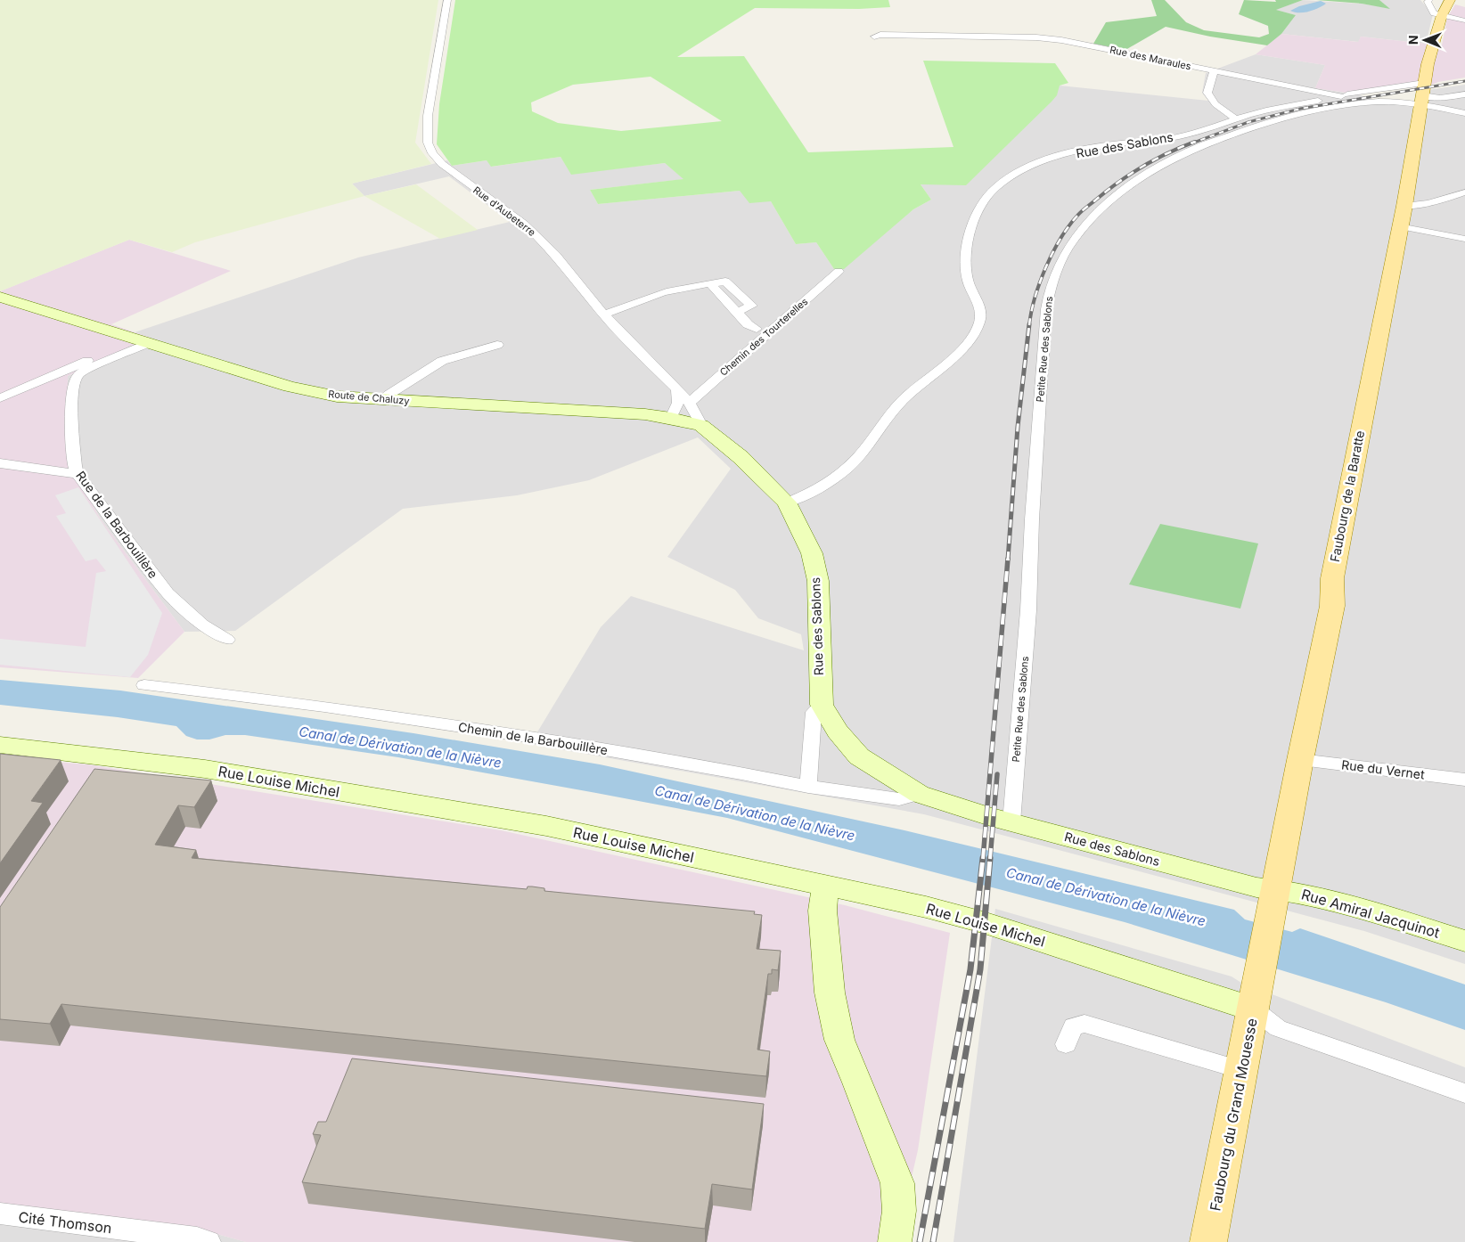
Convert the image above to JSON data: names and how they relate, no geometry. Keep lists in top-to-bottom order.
{
  "streets": {
    "main road": ["Faubourg de la Baratte", "Faubourg du Grand Mouesse"],
    "street": [
      "Rue des Maraules",
      "Rue des Sablons",
      "Rue d'Aubeterre",
      "Chemin des Tourterelles",
      "Petite Rue des Sablons",
      "Route de Chaluzy",
      "Rue de la Barbouillère",
      "Chemin de la Barbouillère",
      "Rue du Vernet",
      "Rue Louise Michel",
      "Rue Amiral Jacquinot",
      "Cité Thomson"
    ]
  },
  "crossings": [
    ["Rue des Maraules", "Rue des Sablons"],
    ["Rue des Maraules", "Petite Rue des Sablons"],
    ["Rue des Maraules", "Faubourg de la Baratte"],
    ["Rue des Sablons", "Petite Rue des Sablons"],
    ["Rue des Sablons", "Faubourg de la Baratte"],
    ["Rue des Sablons", "Chemin de la Barbouillère"],
    ["Rue des Sablons", "Rue Amiral Jacquinot"],
    ["Rue des Sablons", "Faubourg du Grand Mouesse"],
    ["Rue d'Aubeterre", "Chemin des Tourterelles"],
    ["Rue d'Aubeterre", "Route de Chaluzy"],
    ["Petite Rue des Sablons", "Faubourg de la Baratte"],
    ["Route de Chaluzy", "Rue de la Barbouillère"],
    ["Faubourg de la Baratte", "Rue du Vernet"],
    ["Faubourg de la Baratte", "Rue Amiral Jacquinot"],
    ["Faubourg de la Baratte", "Faubourg du Grand Mouesse"],
    ["Rue Louise Michel", "Faubourg du Grand Mouesse"],
    ["Rue Amiral Jacquinot", "Faubourg du Grand Mouesse"]
  ],
  "water": ["Canal de Dérivation de la Nièvre"],
  "north": "left"
}
